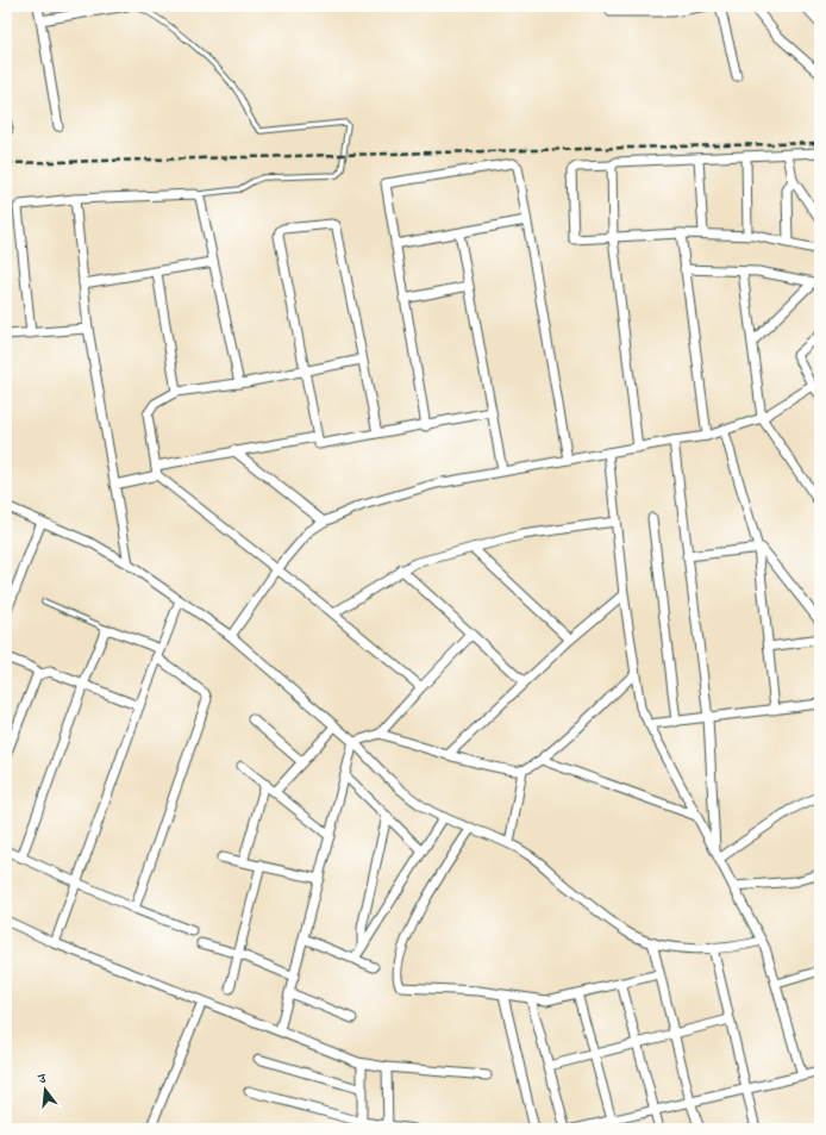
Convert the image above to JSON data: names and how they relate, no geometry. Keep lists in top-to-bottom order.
{
  "north": "top"
}
